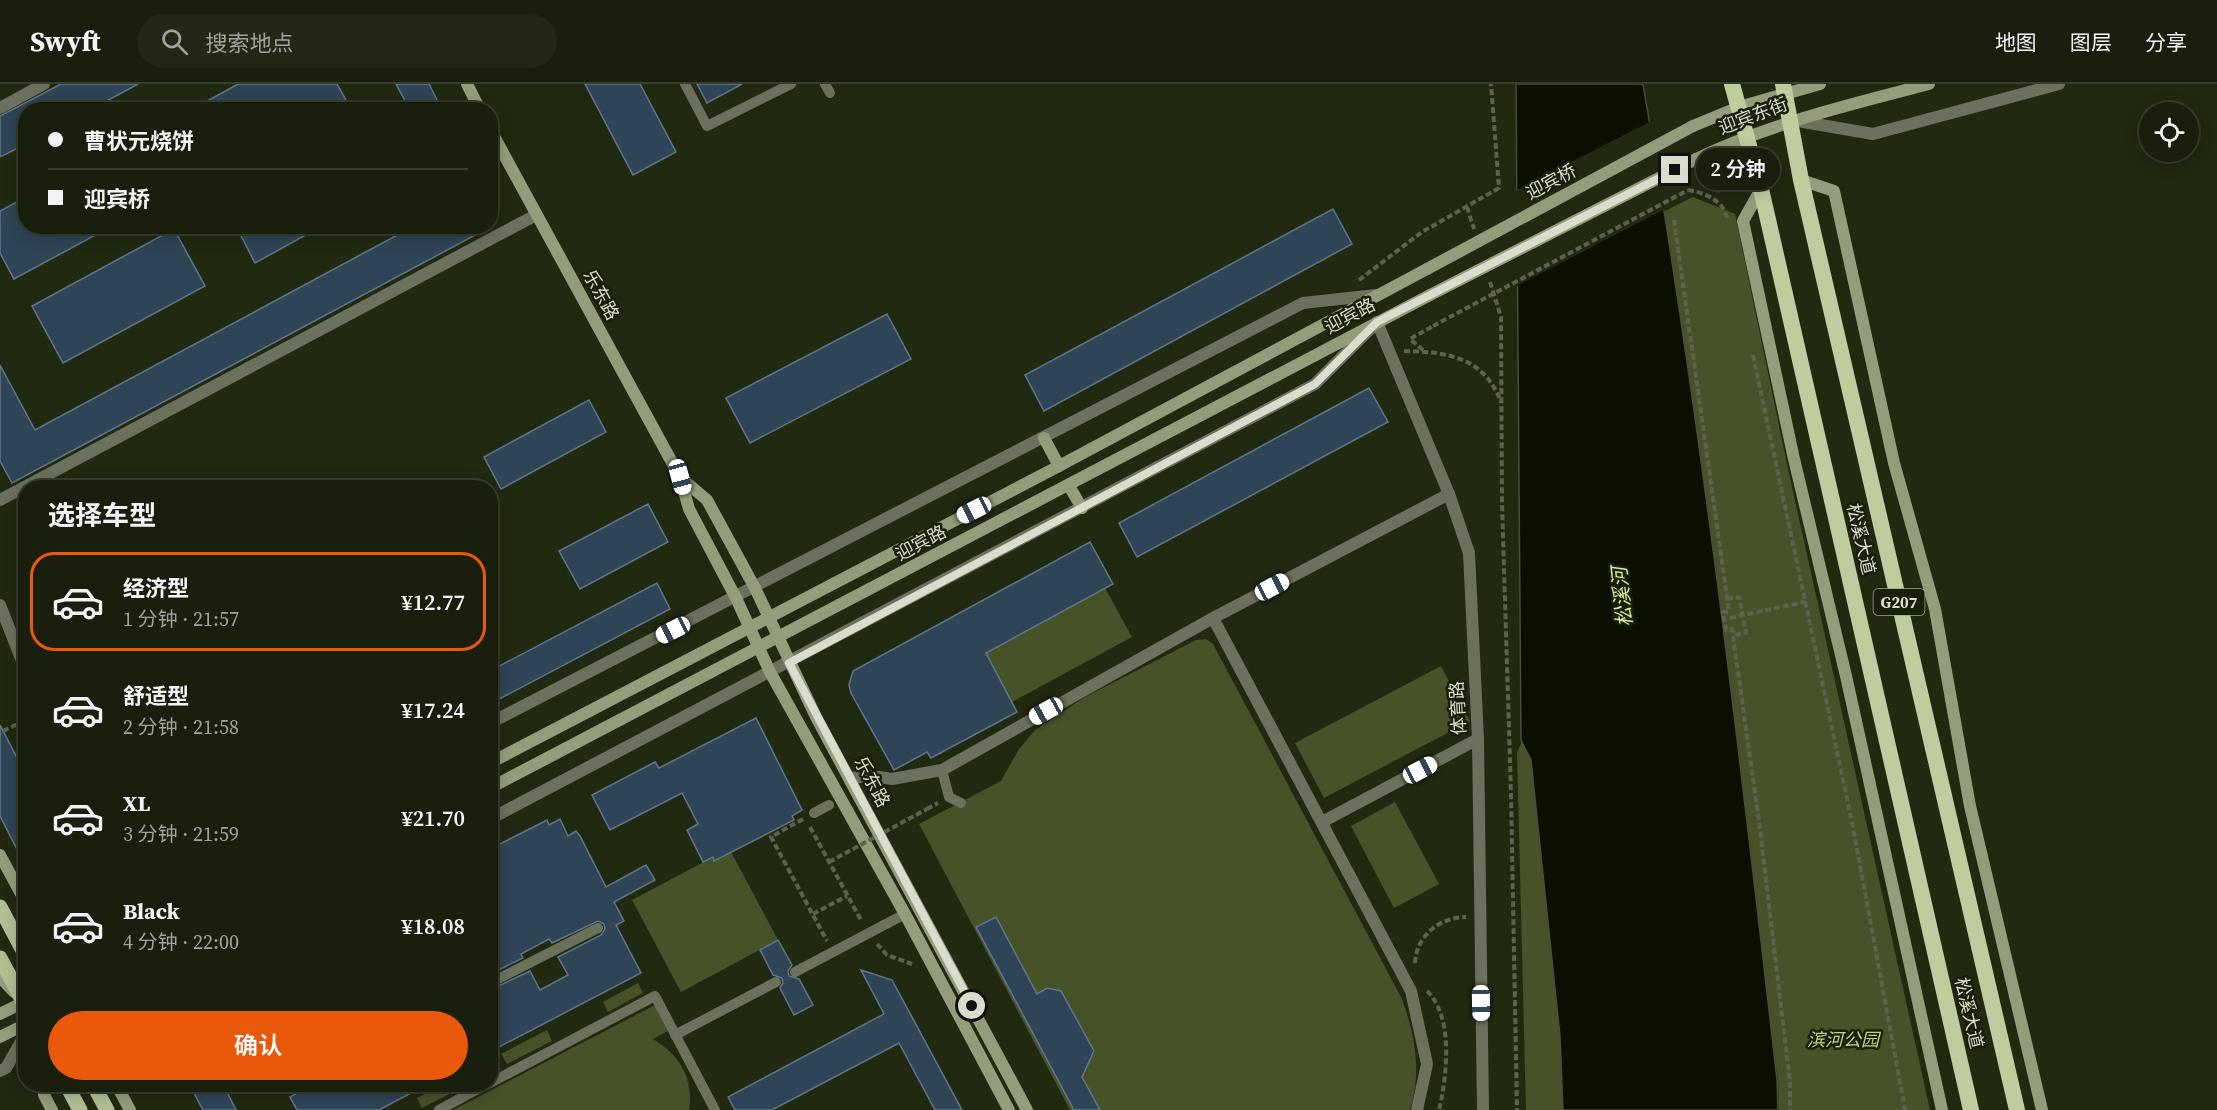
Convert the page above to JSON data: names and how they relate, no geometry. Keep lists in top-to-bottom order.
{
  "streets": {
    "highway": ["松溪大道", "G207"],
    "main road": [
      "迎宾东街",
      "迎宾桥",
      "乐东路",
      "迎宾路"
    ],
    "street": ["体育路"]
  },
  "crossings": [
    ["迎宾东街", "迎宾桥"],
    ["迎宾东街", "迎宾路"],
    ["迎宾东街", "松溪大道"],
    ["迎宾桥", "迎宾路"],
    ["乐东路", "迎宾路"],
    ["迎宾路", "体育路"]
  ],
  "water": ["松溪河"],
  "parks": ["滨河公园"],
  "page": {
    "header": "Swyft",
    "search": "搜索地点",
    "nav": ["地图", "图层", "分享"],
    "banner": ["曹状元烧饼", "迎宾桥"],
    "bubble": "2 分钟",
    "heading": "选择车型",
    "list": [
      {
        "name": "经济型",
        "note": "1 分钟 · 21:57",
        "value": "¥12.77"
      },
      {
        "name": "舒适型",
        "note": "2 分钟 · 21:58",
        "value": "¥17.24"
      },
      {
        "name": "XL",
        "note": "3 分钟 · 21:59",
        "value": "¥21.70"
      },
      {
        "name": "Black",
        "note": "4 分钟 · 22:00",
        "value": "¥18.08"
      }
    ],
    "buttons": "确认"
  }
}
